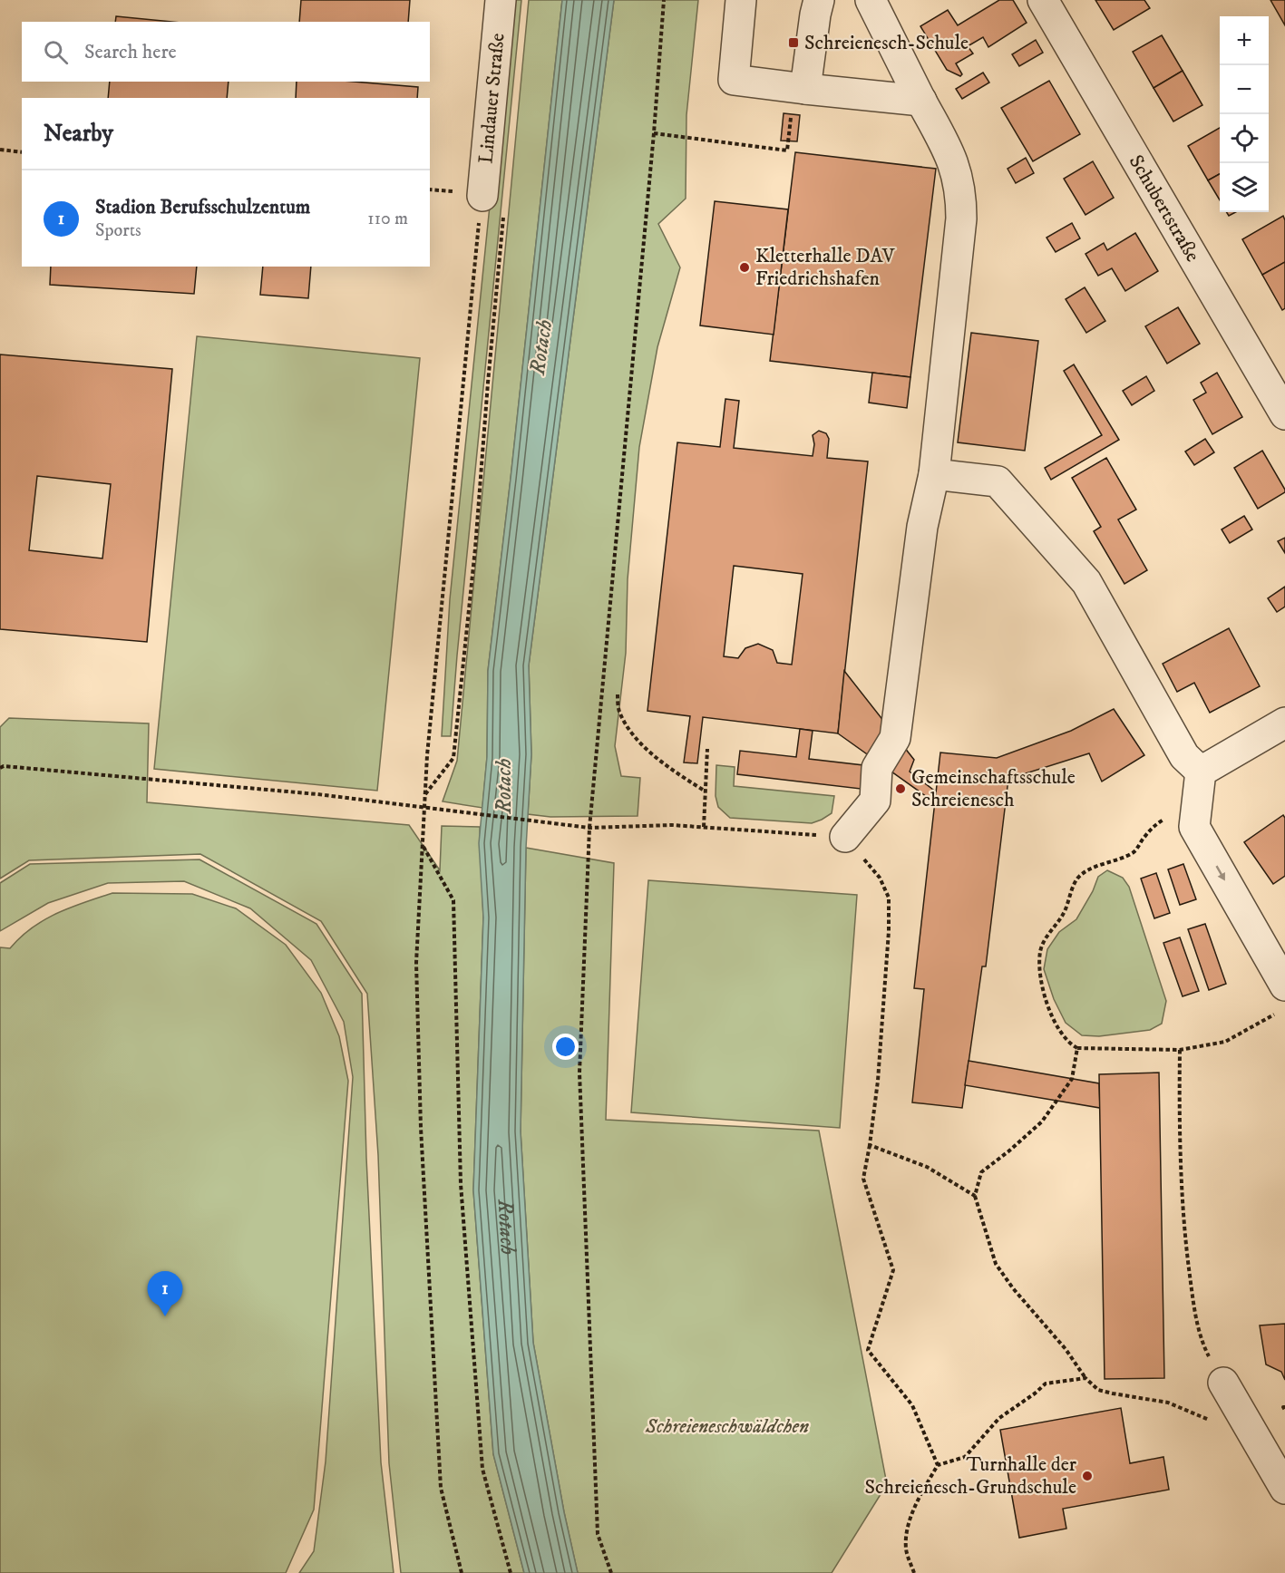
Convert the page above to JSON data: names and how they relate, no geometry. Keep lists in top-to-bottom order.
{
  "streets": {
    "street": ["Lindauer Straße", "Schubertstraße"]
  },
  "water": ["Rotach"],
  "parks": ["Schreieneschwäldchen"],
  "places": {
    "transit": ["Schreienesch-Schule"],
    "other": ["Kletterhalle DAV Friedrichshafen", "Gemeinschaftsschule Schreienesch", "Turnhalle der Schreienesch-Grundschule"]
  },
  "page": {
    "map_buttons": ["+", "−"],
    "search": "Search here",
    "heading": "Nearby",
    "list": [
      {
        "mark": "1",
        "name": "Stadion Berufsschulzentum",
        "note": "Sports",
        "value": "110 m"
      }
    ],
    "pins": "1"
  }
}
